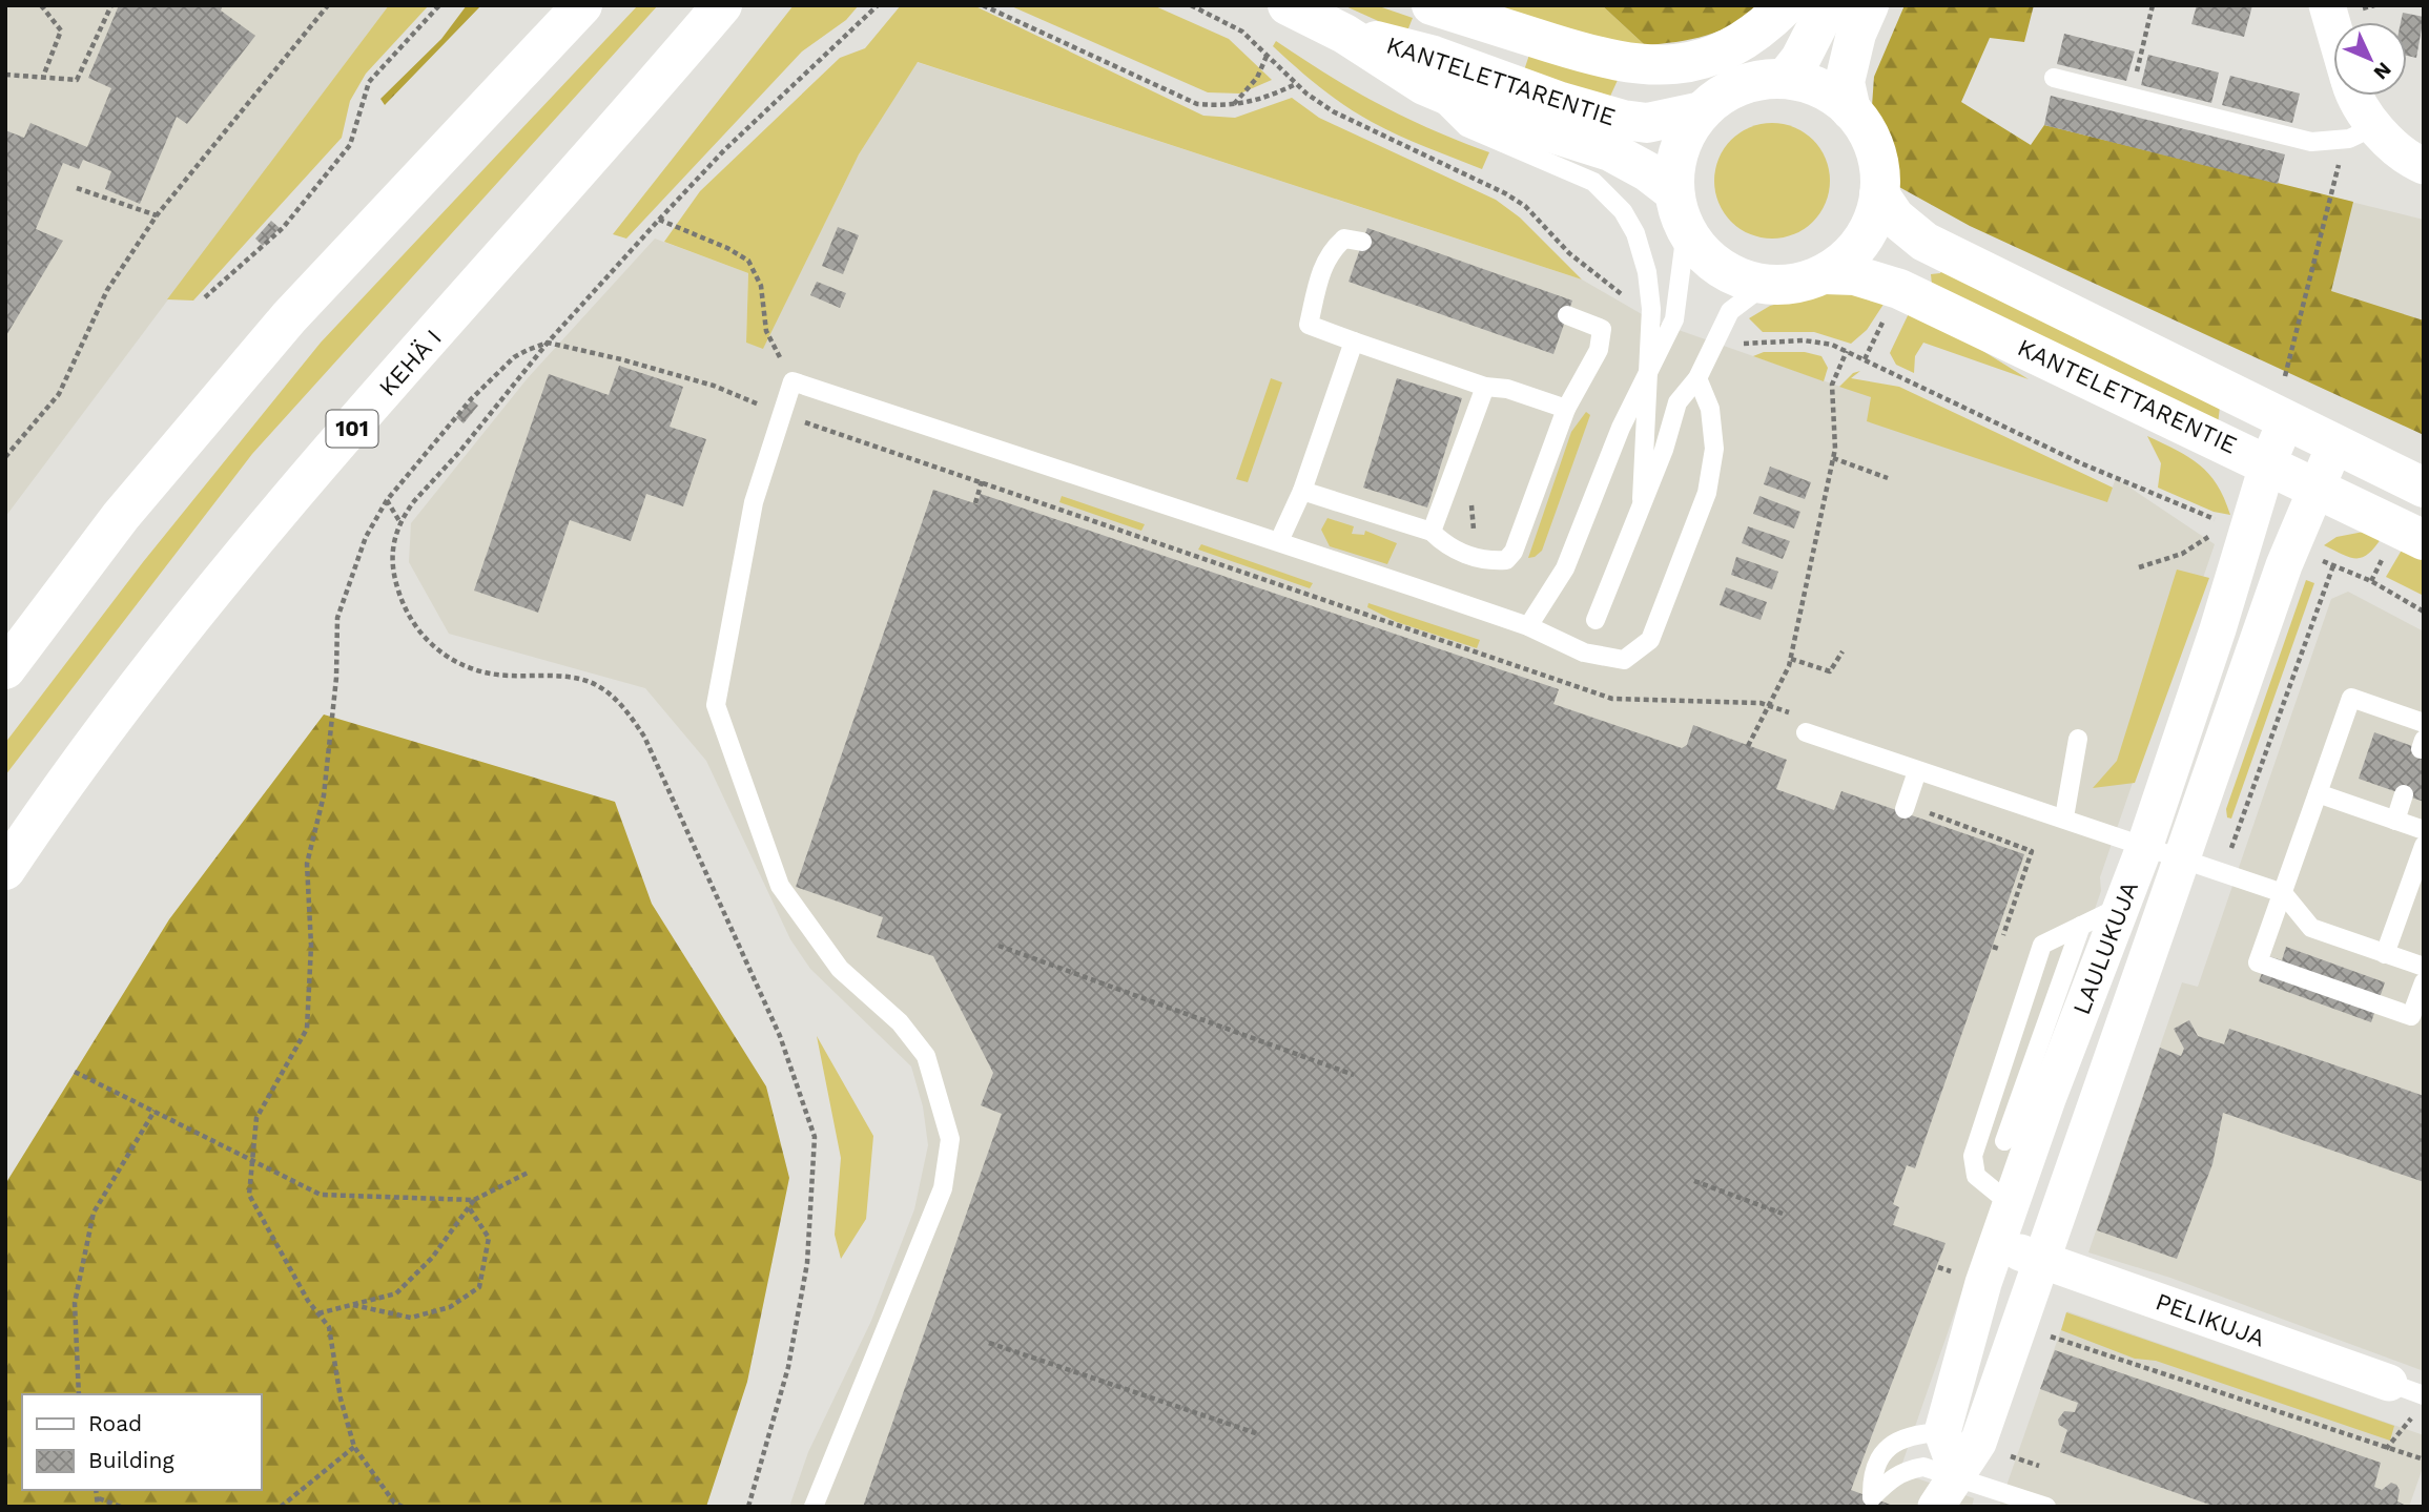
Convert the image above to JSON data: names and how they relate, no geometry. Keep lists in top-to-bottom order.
{
  "streets": {
    "main road": ["KANTELETTARENTIE", "KEHÄ I", "101"],
    "street": ["LAULUKUJA", "PELIKUJA"]
  },
  "crossings": [
    ["KANTELETTARENTIE", "LAULUKUJA"],
    ["LAULUKUJA", "PELIKUJA"]
  ],
  "legend": ["Road", "Building"],
  "north": "bottom right"
}
